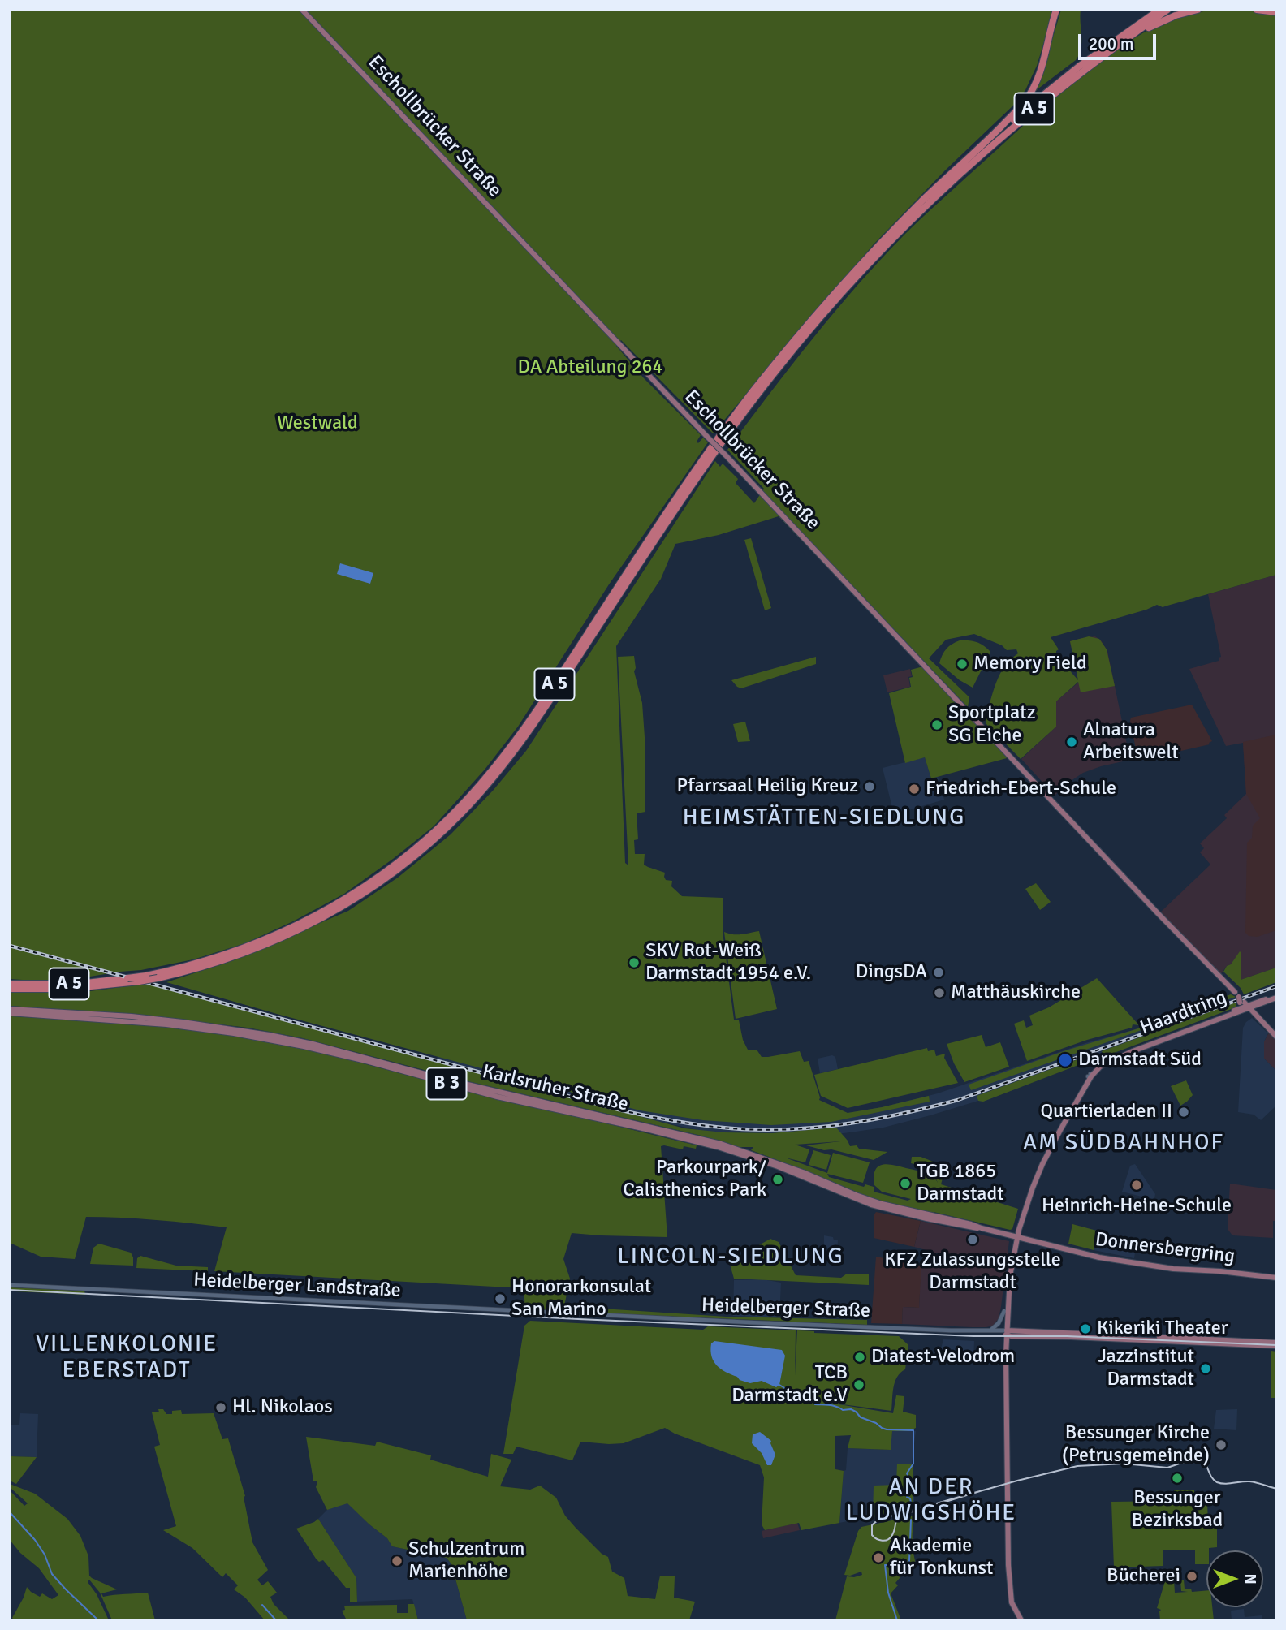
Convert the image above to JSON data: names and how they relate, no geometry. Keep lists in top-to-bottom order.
{
  "streets": {
    "highway": ["A 5"],
    "main road": [
      "Eschollbrücker Straße",
      "Haardtring",
      "B 3",
      "Karlsruher Straße",
      "Donnersbergring",
      "Heidelberger Straße"
    ],
    "street": ["Heidelberger Landstraße"]
  },
  "crossings": [
    ["Eschollbrücker Straße", "Haardtring"],
    ["Karlsruher Straße", "Donnersbergring"],
    ["Heidelberger Landstraße", "Heidelberger Straße"]
  ],
  "districts": [
    "HEIMSTÄTTEN-SIEDLUNG",
    "AM SÜDBAHNHOF",
    "LINCOLN-SIEDLUNG",
    "VILLENKOLONIE EBERSTADT",
    "AN DER LUDWIGSHÖHE"
  ],
  "parks": ["DA Abteilung 264", "Westwald"],
  "places": [
    "Memory Field",
    "Sportplatz SG Eiche",
    "Alnatura Arbeitswelt",
    "Pfarrsaal Heilig Kreuz",
    "Friedrich-Ebert-Schule",
    "SKV Rot-Weiß Darmstadt 1954 e.V.",
    "DingsDA",
    "Matthäuskirche",
    "Darmstadt Süd",
    "Quartierladen II",
    "Parkourpark/ Calisthenics Park",
    "TGB 1865 Darmstadt",
    "Heinrich-Heine-Schule",
    "KFZ Zulassungsstelle Darmstadt",
    "Honorarkonsulat San Marino",
    "Kikeriki Theater",
    "Diatest-Velodrom",
    "Jazzinstitut Darmstadt",
    "TCB Darmstadt e.V",
    "Hl. Nikolaos",
    "Bessunger Kirche (Petrusgemeinde)",
    "Bessunger Bezirksbad",
    "Akademie für Tonkunst",
    "Schulzentrum Marienhöhe",
    "Bücherei"
  ],
  "scale_bar": "200 m",
  "north": "right"
}
